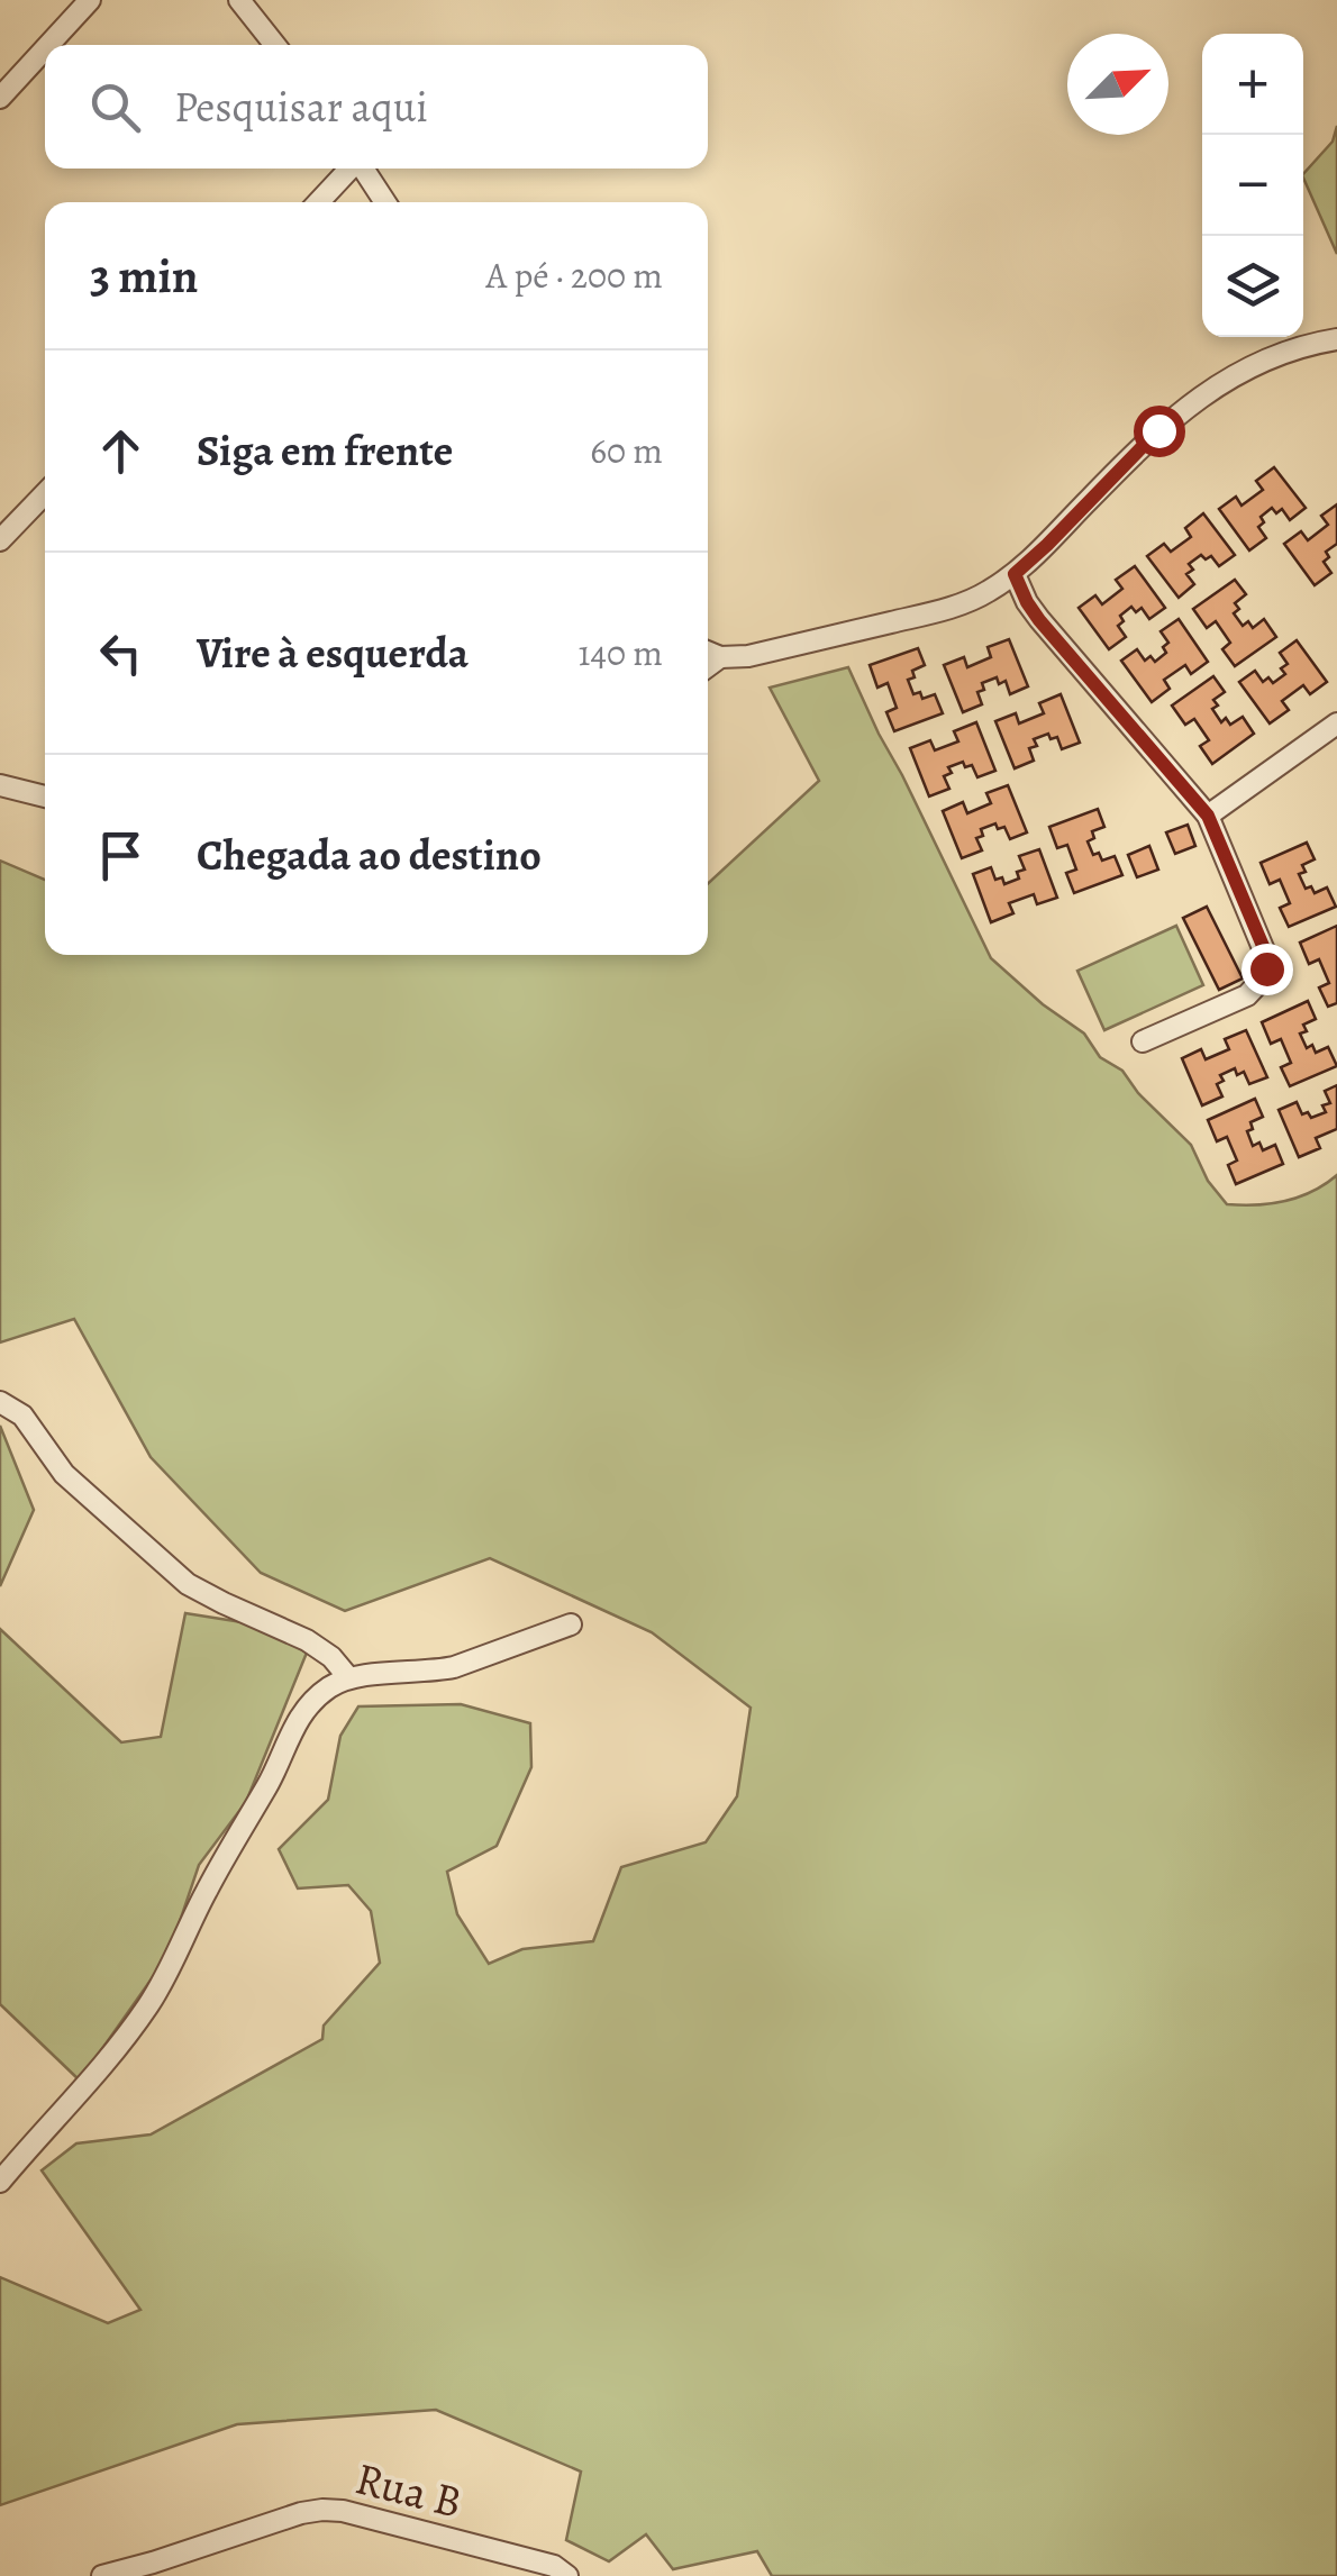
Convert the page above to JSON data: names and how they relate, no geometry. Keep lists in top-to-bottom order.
{
  "streets": {
    "street": ["Rua B"]
  },
  "north": "top right",
  "page": {
    "map_buttons": ["+", "−"],
    "search": "Pesquisar aqui",
    "heading": ["3 min", "A pé · 200 m"],
    "list": [
      ["Siga em frente", "60 m"],
      ["Vire à esquerda", "140 m"],
      "Chegada ao destino"
    ]
  }
}
